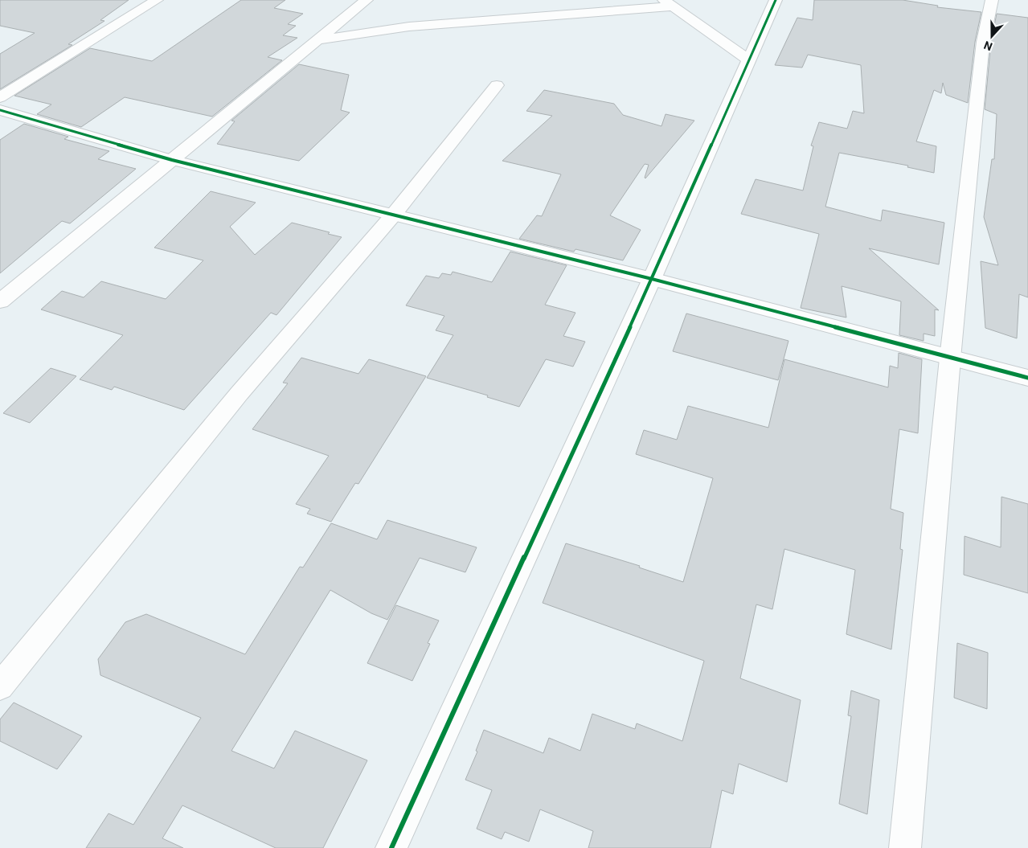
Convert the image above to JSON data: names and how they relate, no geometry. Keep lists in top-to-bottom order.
{
  "north": "bottom"
}
